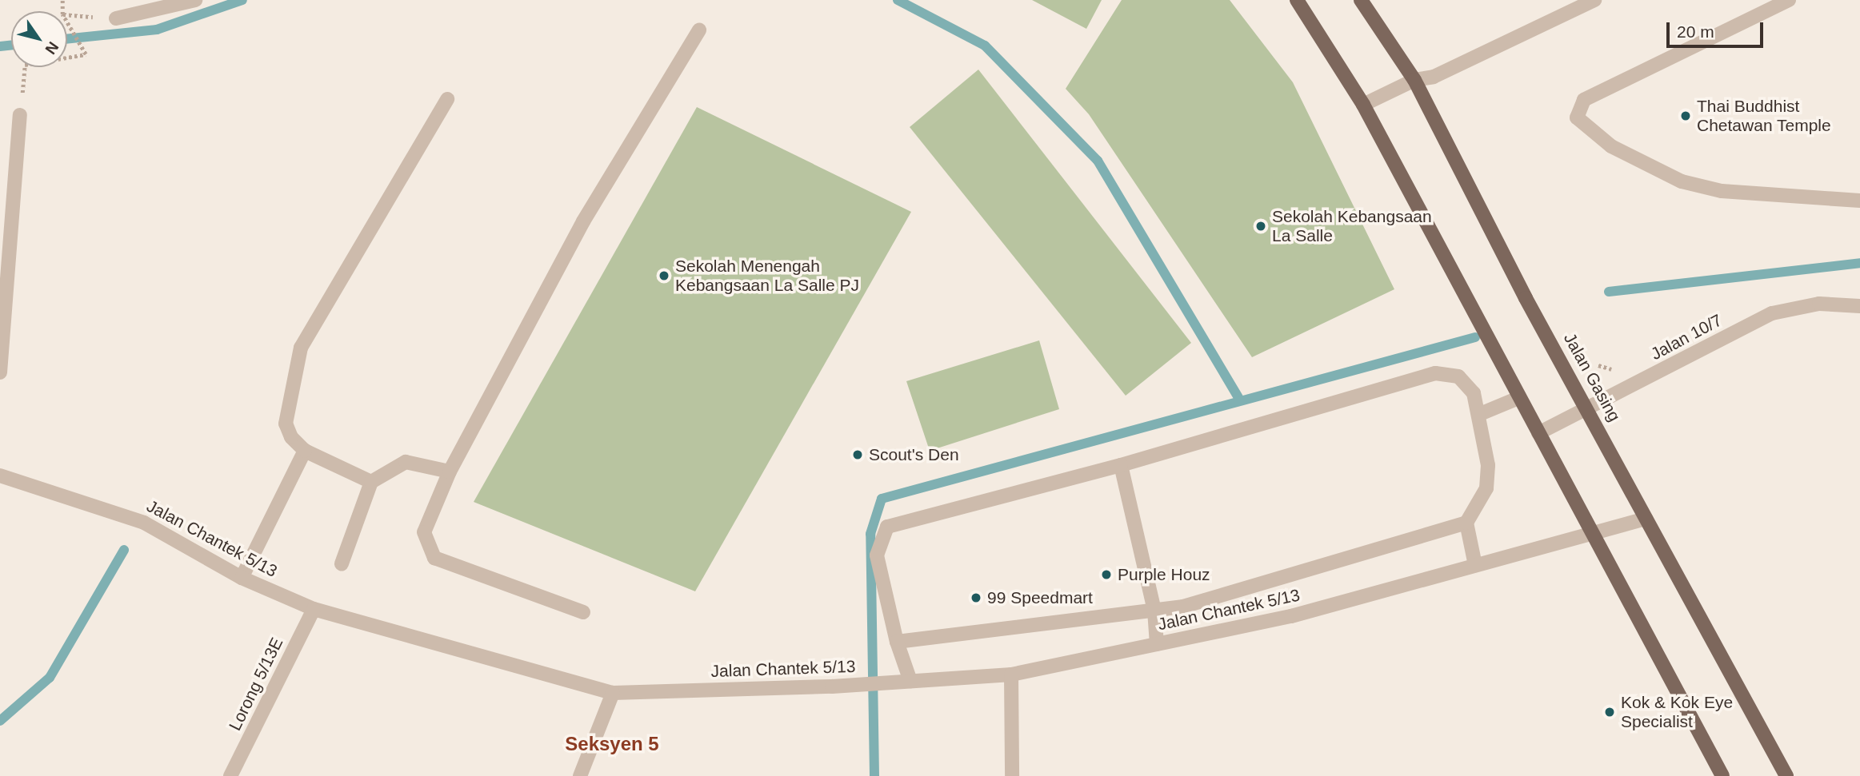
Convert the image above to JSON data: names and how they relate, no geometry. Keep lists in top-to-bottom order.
{
  "streets": {
    "main road": ["Jalan Gasing"],
    "street": ["Jalan 10/7", "Jalan Chantek 5/13", "Lorong 5/13E"]
  },
  "crossings": [
    ["Jalan 10/7", "Jalan Gasing"],
    ["Jalan Gasing", "Jalan Chantek 5/13"],
    ["Jalan Chantek 5/13", "Lorong 5/13E"]
  ],
  "districts": ["Seksyen 5"],
  "places": [
    "Thai Buddhist Chetawan Temple",
    "Sekolah Kebangsaan La Salle",
    "Sekolah Menengah Kebangsaan La Salle PJ",
    "Scout's Den",
    "Purple Houz",
    "99 Speedmart",
    "Kok & Kok Eye Specialist"
  ],
  "scale_bar": "20 m",
  "north": "bottom right"
}
